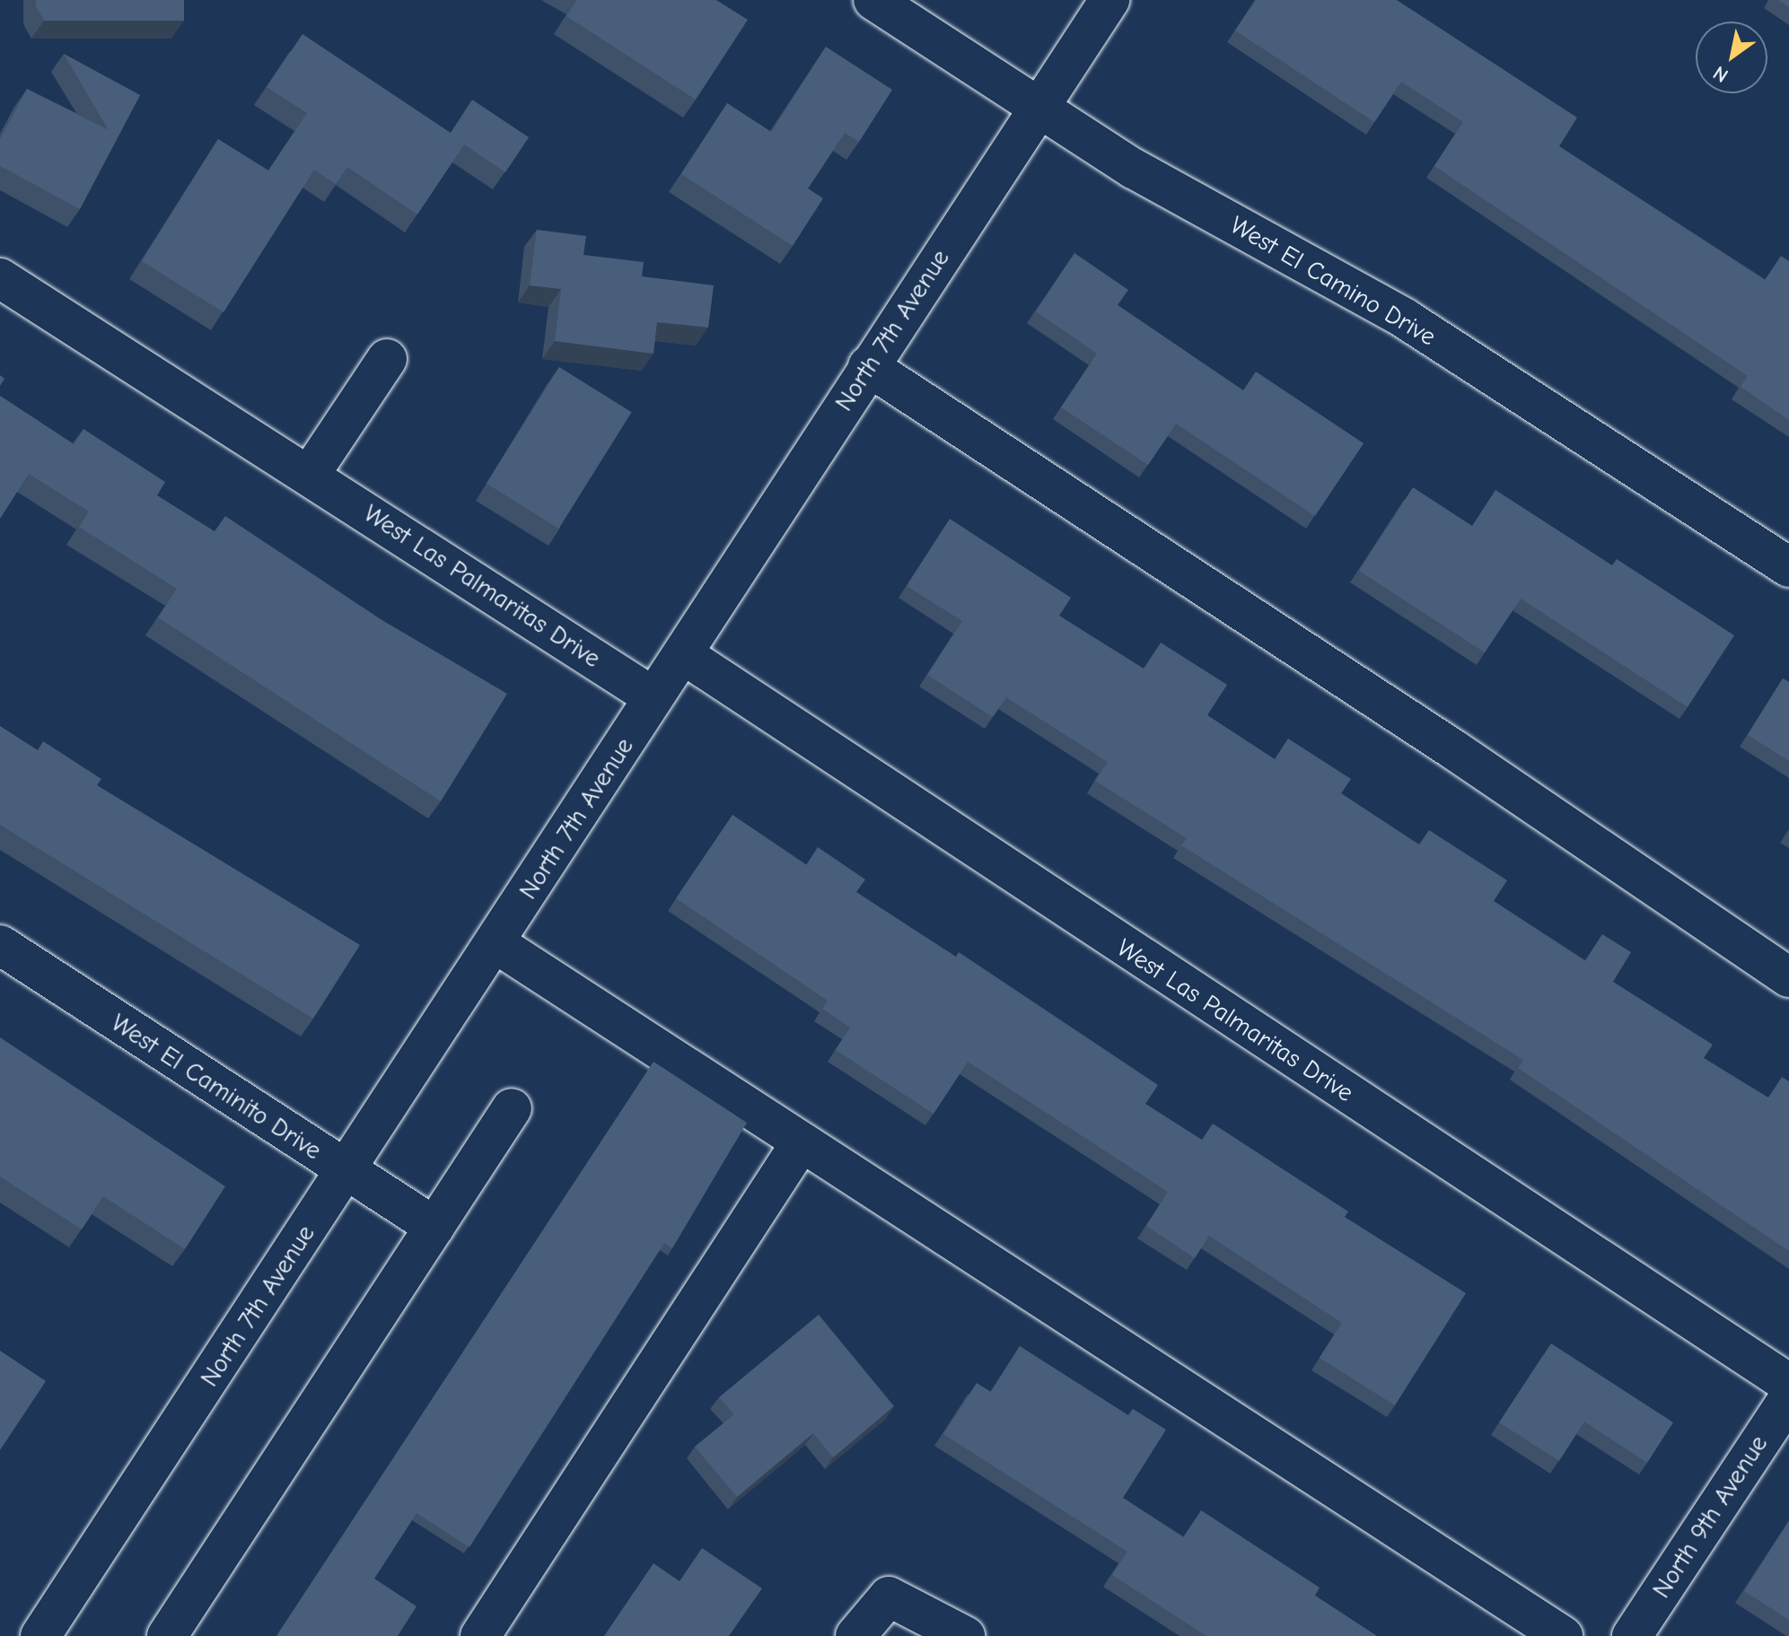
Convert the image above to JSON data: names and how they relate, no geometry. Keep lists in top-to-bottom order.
{
  "streets": {
    "street": [
      "West El Camino Drive",
      "North 7th Avenue",
      "West Las Palmaritas Drive",
      "West El Caminito Drive",
      "North 9th Avenue"
    ]
  },
  "crossings": [
    ["West El Camino Drive", "North 7th Avenue"],
    ["North 7th Avenue", "West Las Palmaritas Drive"],
    ["North 7th Avenue", "West El Caminito Drive"],
    ["West Las Palmaritas Drive", "North 9th Avenue"]
  ],
  "north": "bottom left"
}
